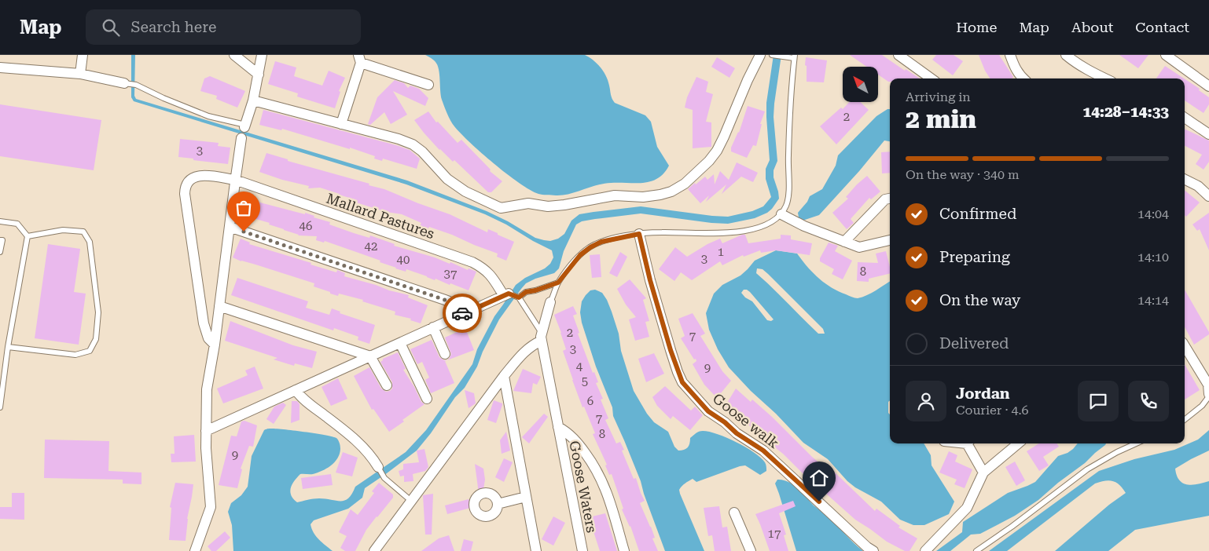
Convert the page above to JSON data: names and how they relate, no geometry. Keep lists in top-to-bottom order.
{
  "streets": {
    "street": ["Mallard Pastures", "Goose walk", "Goose Waters"]
  },
  "house_numbers": [
    "2",
    "3",
    "46",
    "42",
    "1",
    "3",
    "40",
    "8",
    "37",
    "2",
    "7",
    "3",
    "4",
    "9",
    "5",
    "6",
    "7",
    "8",
    "9",
    "17"
  ],
  "north": "top left",
  "page": {
    "header": "Map",
    "search": "Search here",
    "nav": [
      "Home",
      "Map",
      "About",
      "Contact"
    ],
    "heading": ["2 min", "Arriving in", "14:28–14:33"],
    "panel": ["Jordan", "Courier · 4.6"],
    "bar": "On the way · 340 m",
    "list": [
      ["Confirmed", "14:04"],
      ["Preparing", "14:10"],
      ["On the way", "14:14"],
      "Delivered"
    ]
  }
}
